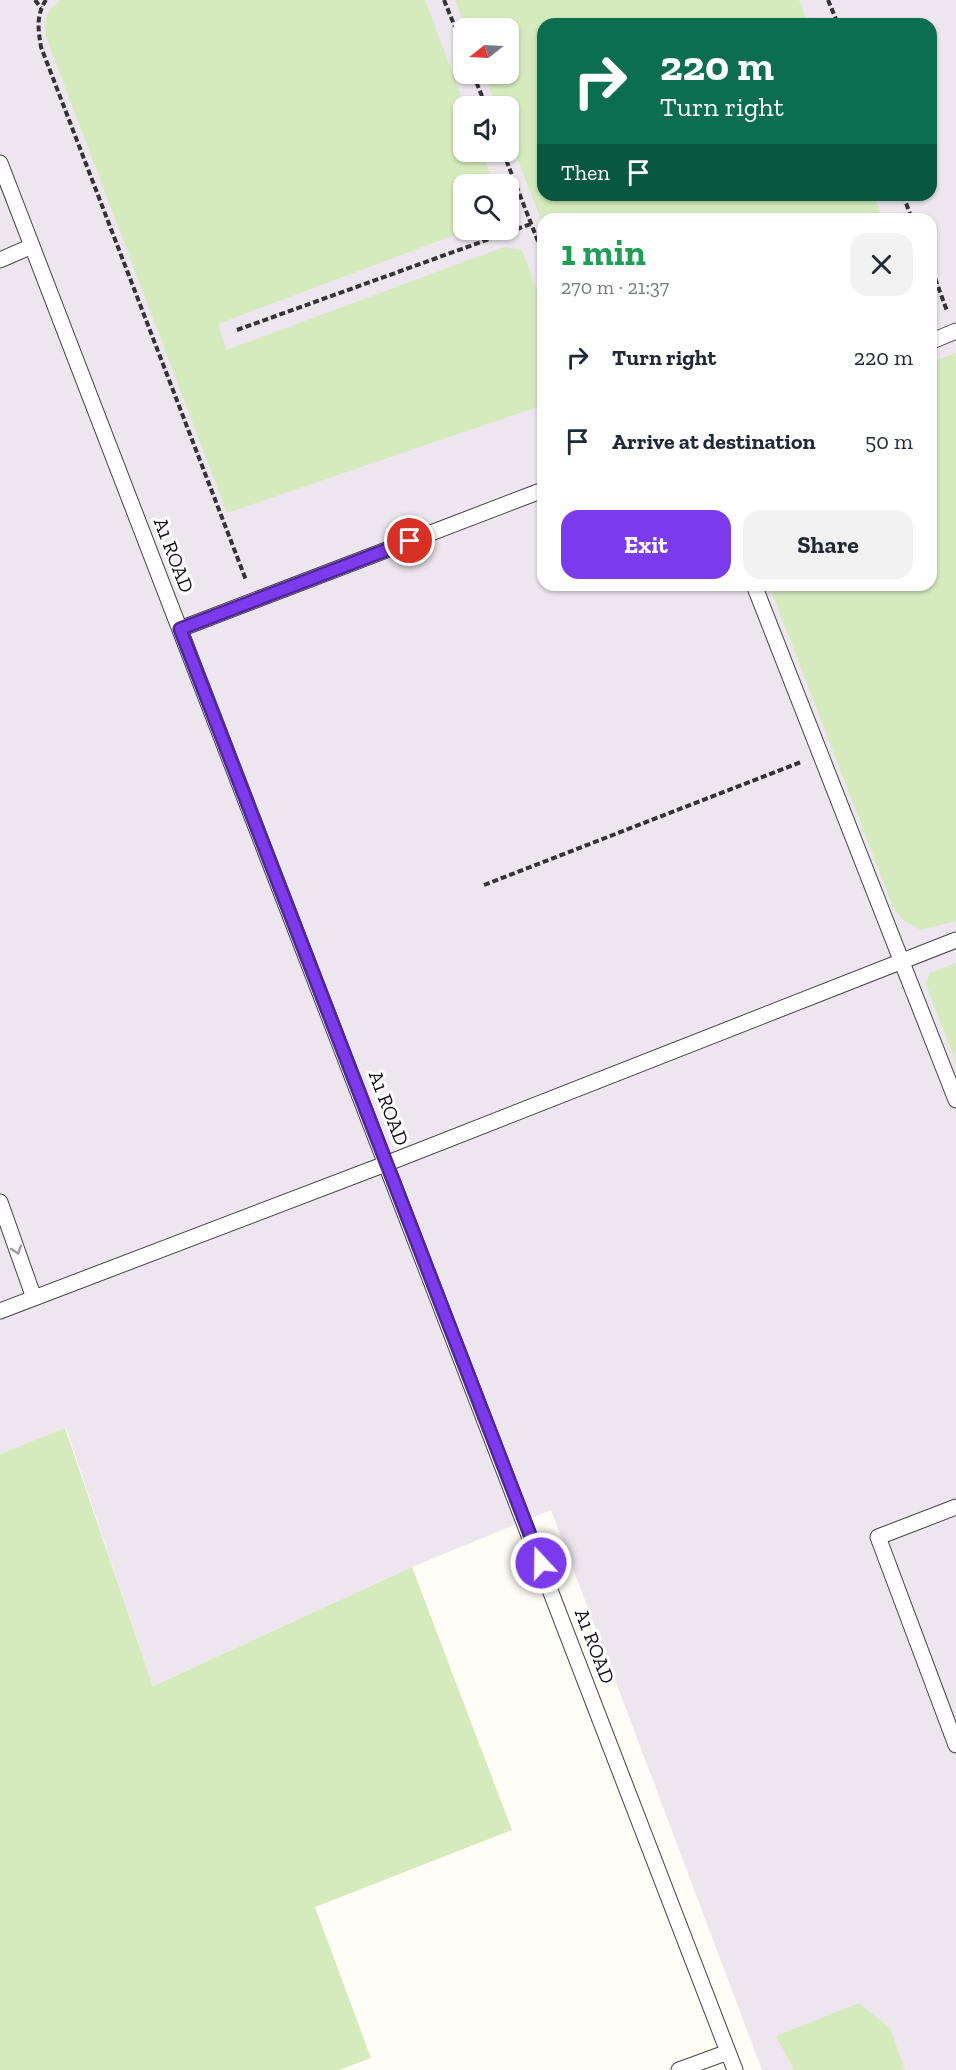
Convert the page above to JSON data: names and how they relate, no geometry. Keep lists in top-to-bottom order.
{
  "streets": {
    "lane": ["A1 ROAD"]
  },
  "north": "left",
  "page": {
    "turn": ["220 m", "Turn right"],
    "then": "Then",
    "heading": ["1 min", "270 m · 21:37"],
    "list": [
      {
        "name": "Turn right",
        "value": "220 m"
      },
      {
        "name": "Arrive at destination",
        "value": "50 m"
      }
    ],
    "buttons": ["Exit", "Share"]
  }
}
